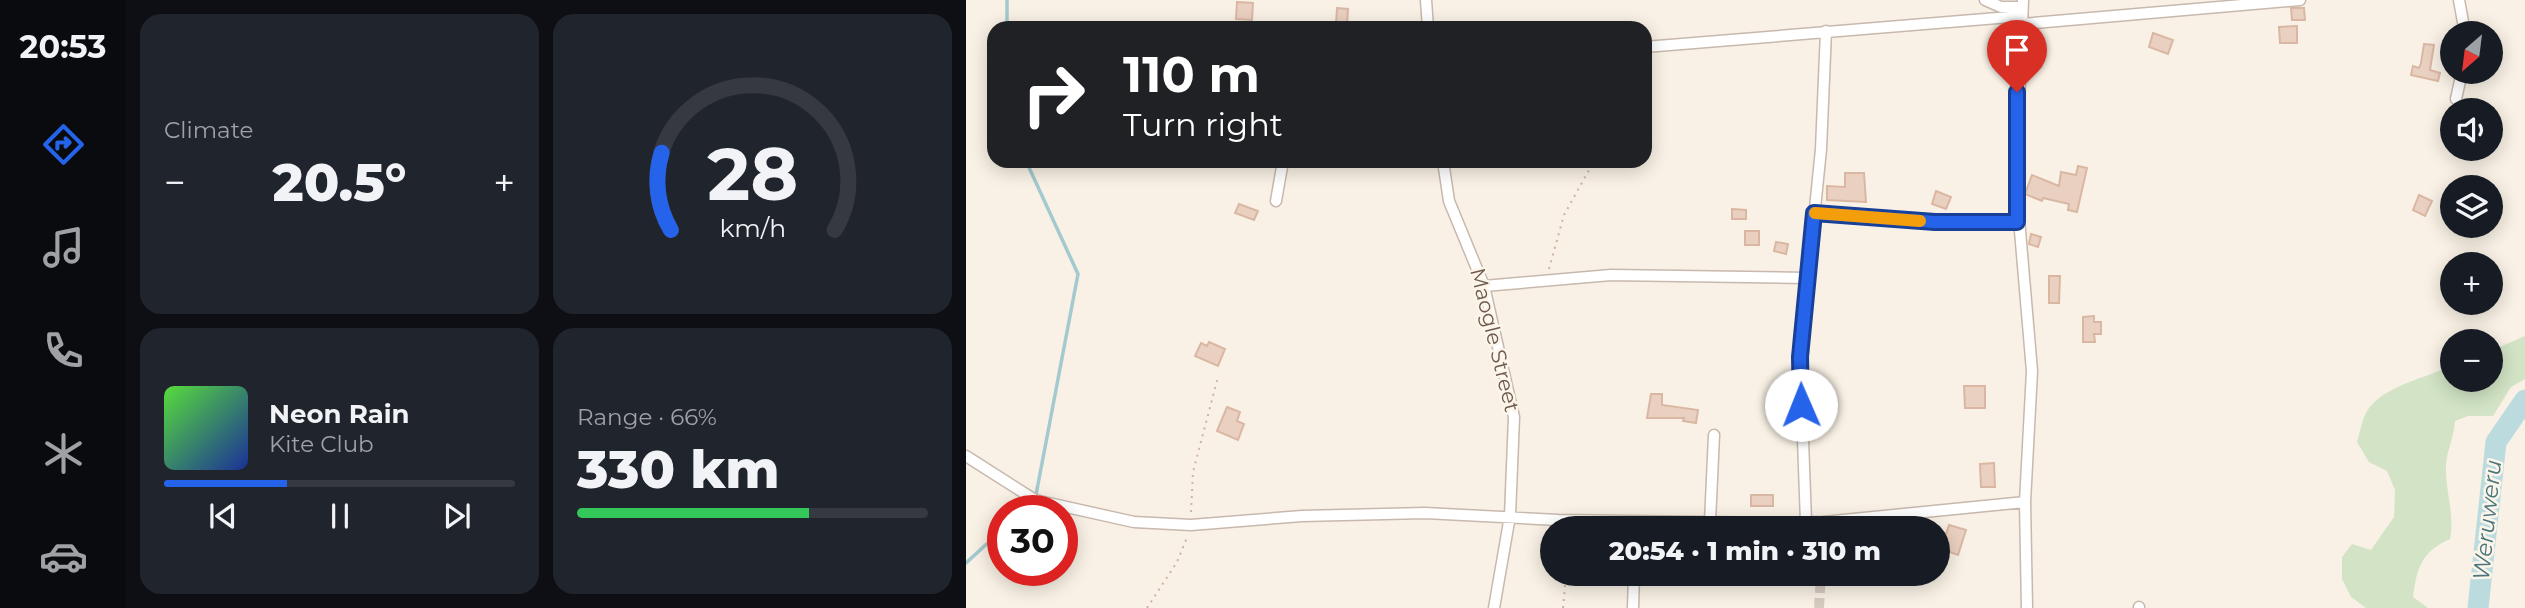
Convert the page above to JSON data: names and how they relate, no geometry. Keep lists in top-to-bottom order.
{
  "streets": {
    "street": ["Maogle Street"]
  },
  "water": ["Weruweru"],
  "north": "bottom left",
  "page": {
    "tabs": "20:53",
    "tile": [
      "Climate",
      ["Range · 66%", "330 km"]
    ],
    "map_buttons": ["+", "−"],
    "turn": ["110 m", "Turn right"],
    "heat": ["−", "20.5°", "+"],
    "song": ["Neon Rain", "Kite Club"],
    "limit": "30",
    "trip": "20:54 · 1 min · 310 m",
    "gauge": ["28", "km/h"]
  }
}
